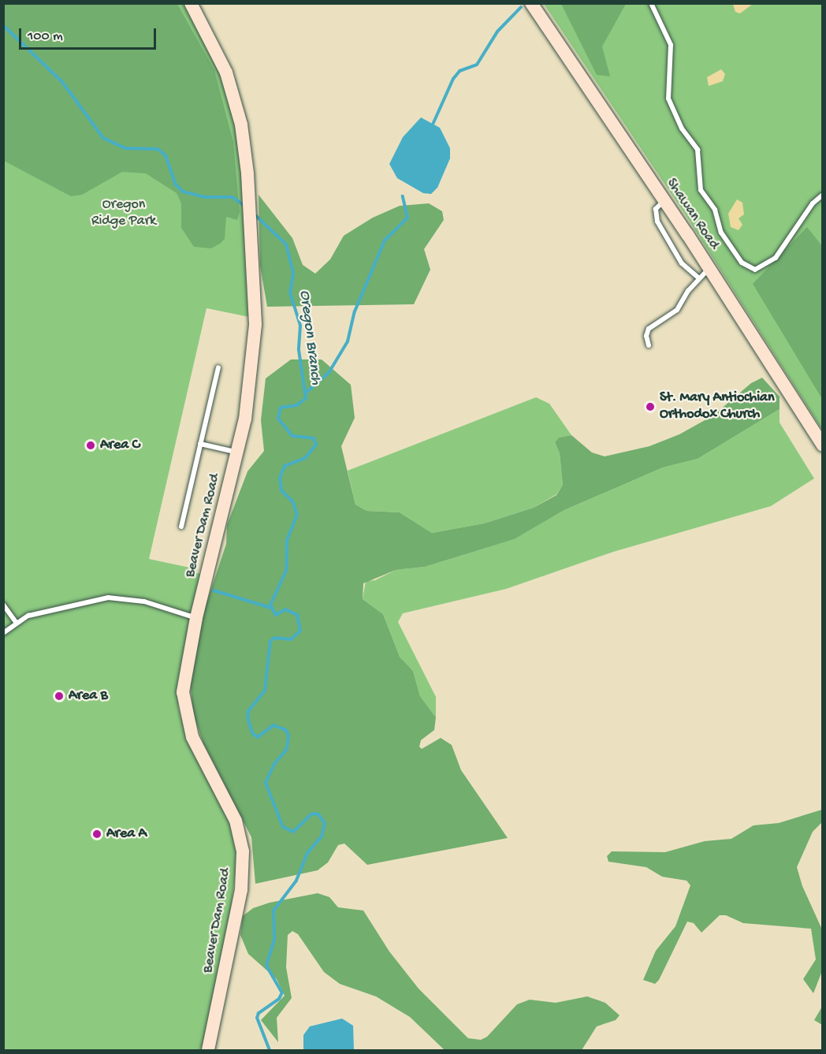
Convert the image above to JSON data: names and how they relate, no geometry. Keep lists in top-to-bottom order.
{
  "streets": {
    "street": ["Shawan Road", "Beaver Dam Road"]
  },
  "water": ["Oregon Branch"],
  "parks": ["Oregon Ridge Park"],
  "places": [
    "St. Mary Antiochian Orthodox Church",
    "Area C",
    "Area B",
    "Area A"
  ],
  "scale_bar": "100 m"
}
